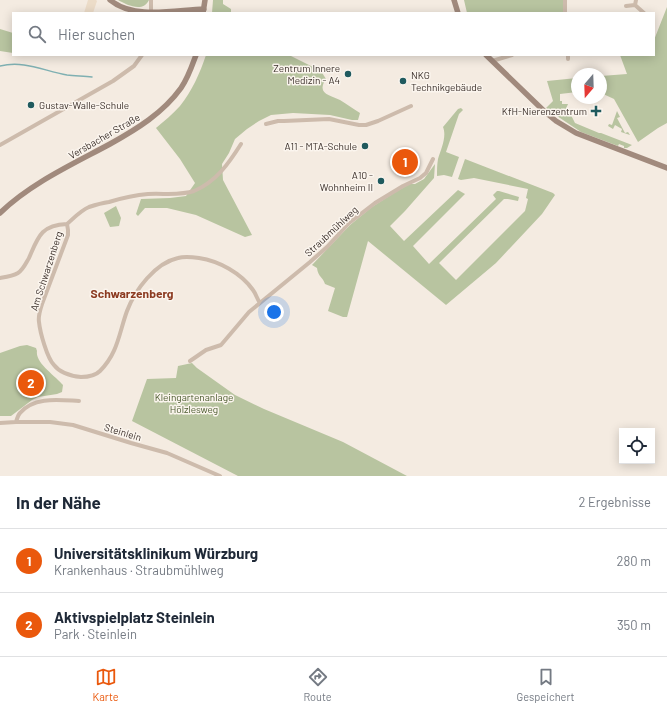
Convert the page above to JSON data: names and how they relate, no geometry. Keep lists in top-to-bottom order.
{
  "streets": {
    "street": [
      "Versbacher Straße",
      "Straubmühlweg",
      "Am Schwarzenberg",
      "Steinlein"
    ]
  },
  "crossings": [
    ["Straubmühlweg", "Am Schwarzenberg"]
  ],
  "districts": ["Schwarzenberg"],
  "parks": ["Kleingartenanlage Hölzlesweg"],
  "places": {
    "other": [
      "Zentrum Innere Medizin - A4",
      "NKG Technikgebäude",
      "Gustav-Walle-Schule",
      "A11 - MTA-Schule",
      "A10 - Wohnheim II"
    ],
    "health": ["KfH-Nierenzentrum"]
  },
  "north": "bottom",
  "page": {
    "search": "Hier suchen",
    "pins": ["1", "2"],
    "heading": ["In der Nähe", "2 Ergebnisse"],
    "list": [
      {
        "mark": "1",
        "name": "Universitätsklinikum Würzburg",
        "note": "Krankenhaus · Straubmühlweg",
        "value": "280 m"
      },
      {
        "mark": "2",
        "name": "Aktivspielplatz Steinlein",
        "note": "Park · Steinlein",
        "value": "350 m"
      }
    ],
    "nav": ["Karte", "Route", "Gespeichert"]
  }
}
